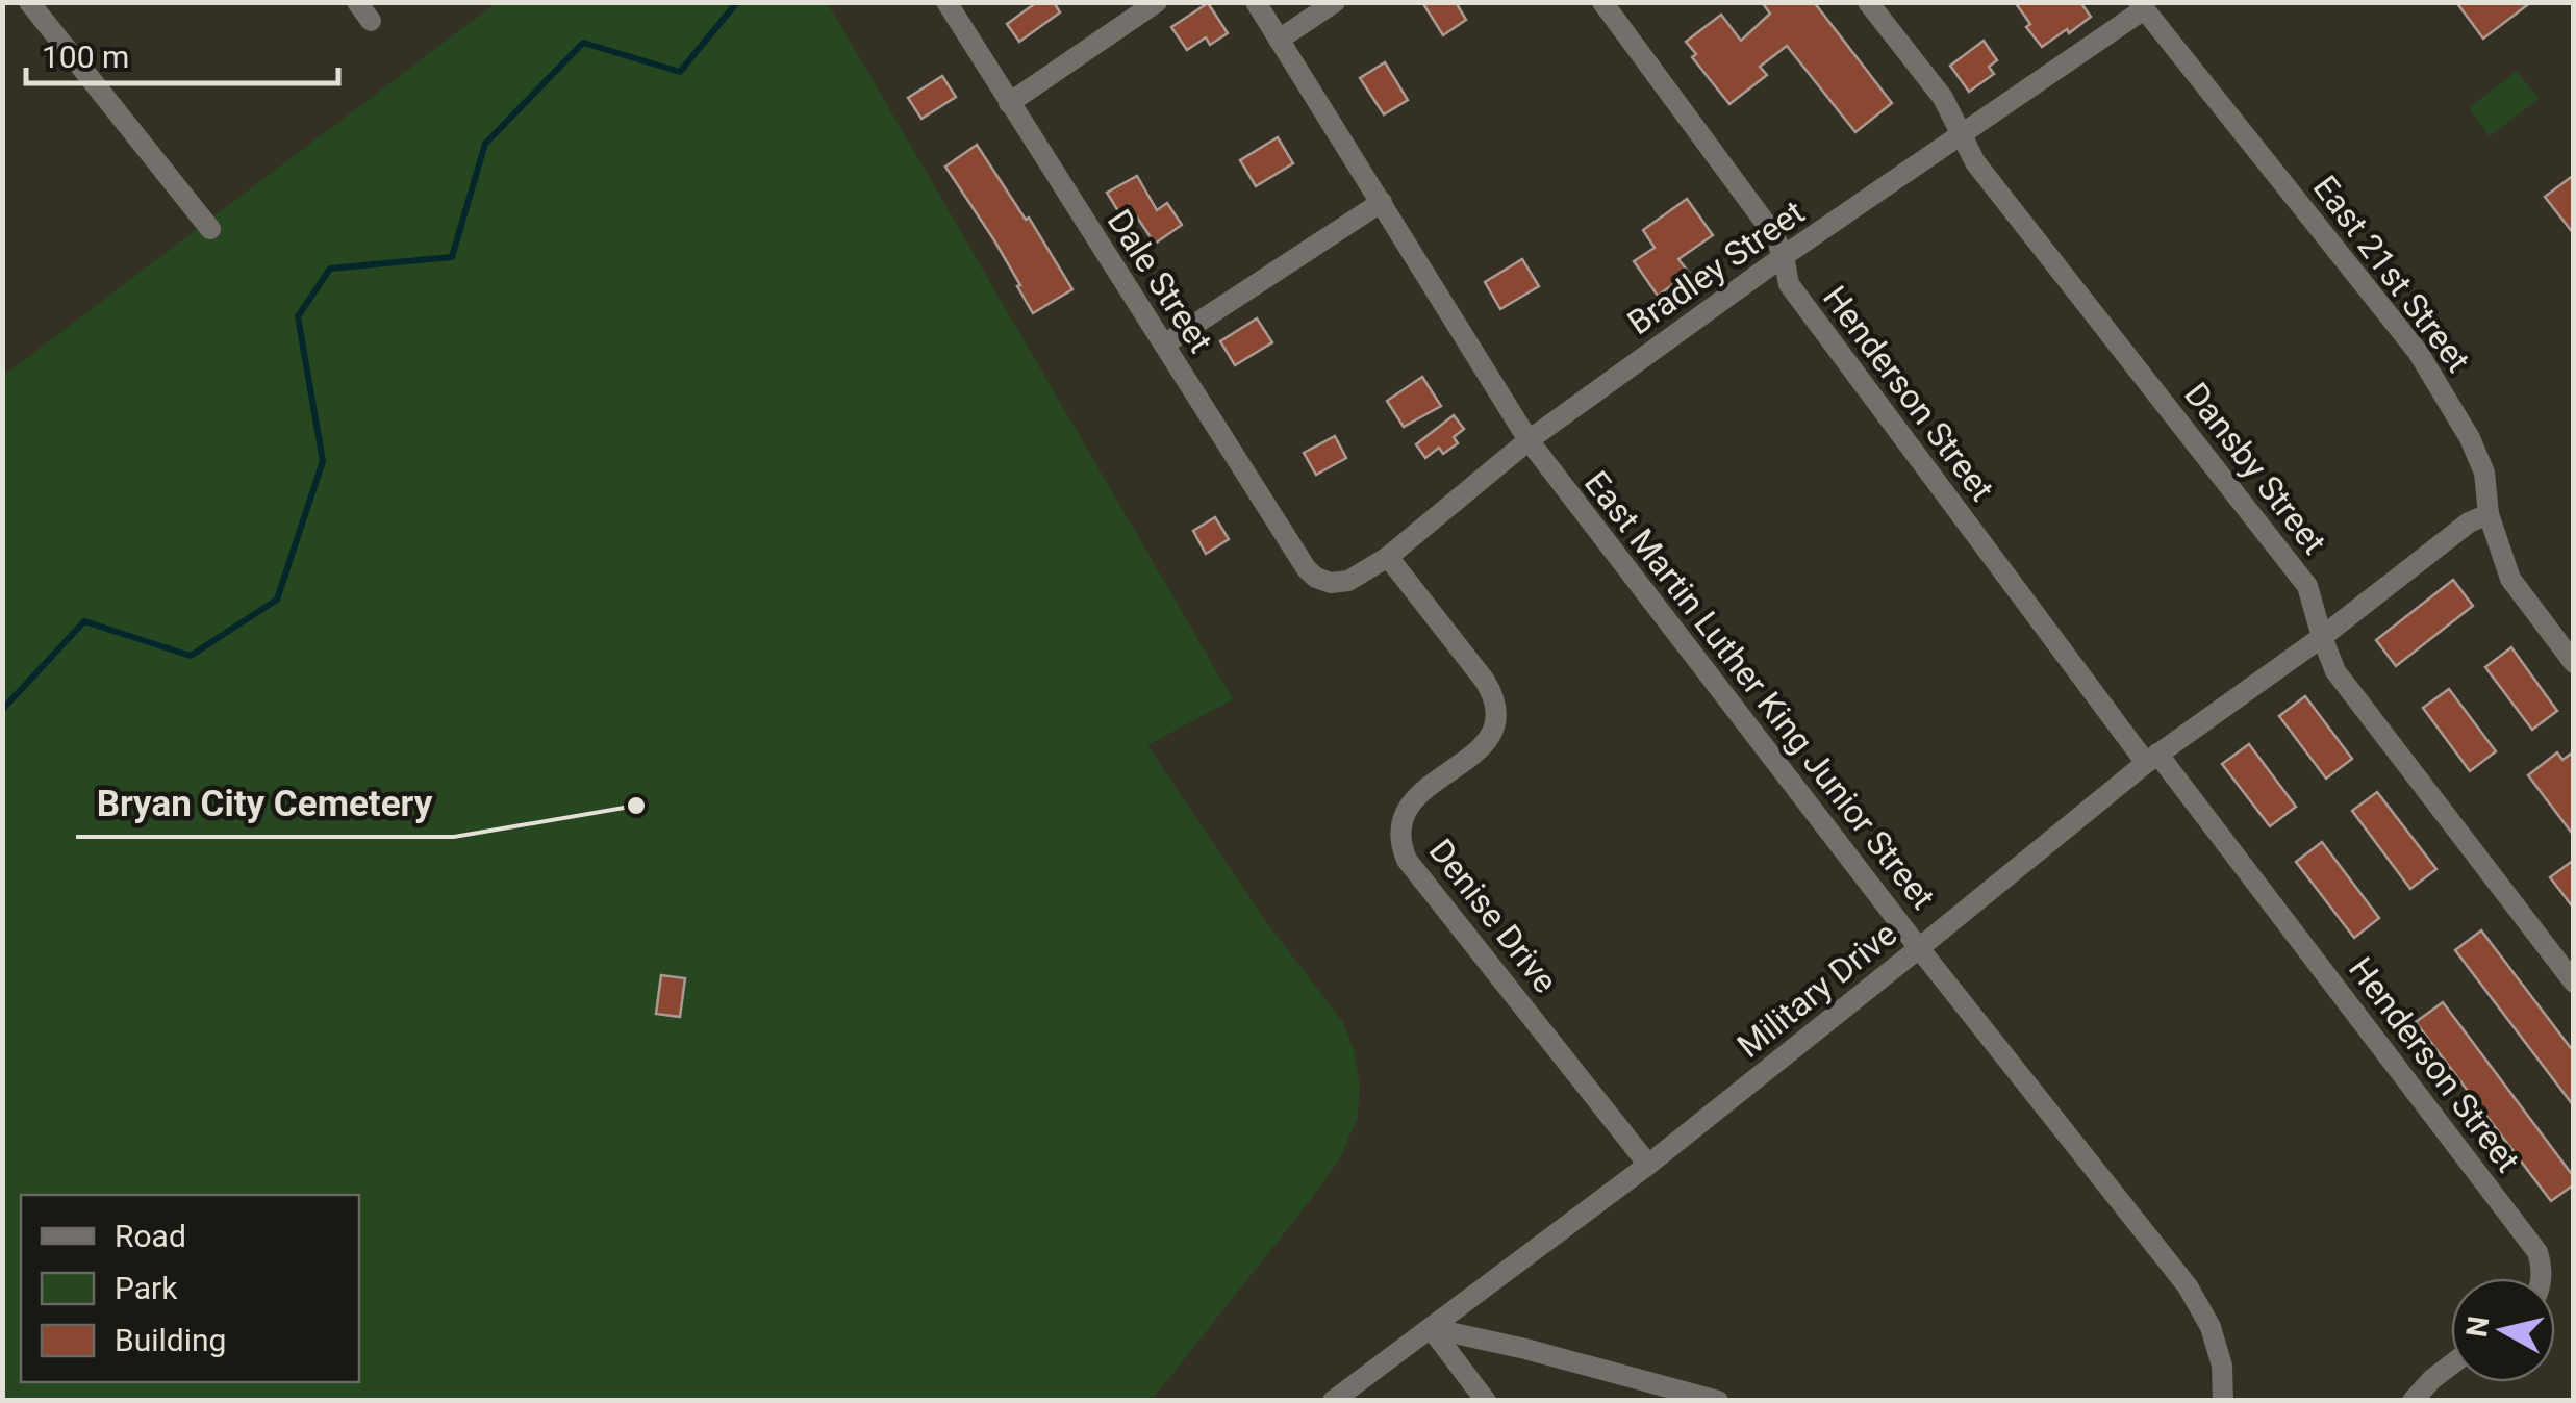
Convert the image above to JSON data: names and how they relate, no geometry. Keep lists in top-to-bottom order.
{
  "streets": {
    "street": [
      "Bradley Street",
      "East 21st Street",
      "Dale Street",
      "Henderson Street",
      "Dansby Street",
      "East Martin Luther King Junior Street",
      "Denise Drive",
      "Military Drive"
    ]
  },
  "crossings": [
    ["Bradley Street", "East 21st Street"],
    ["Bradley Street", "Dale Street"],
    ["Bradley Street", "Henderson Street"],
    ["Bradley Street", "Dansby Street"],
    ["Bradley Street", "East Martin Luther King Junior Street"],
    ["Bradley Street", "Denise Drive"],
    ["East 21st Street", "Military Drive"],
    ["Henderson Street", "Military Drive"],
    ["Dansby Street", "Military Drive"],
    ["East Martin Luther King Junior Street", "Military Drive"],
    ["Denise Drive", "Military Drive"]
  ],
  "places": ["Bryan City Cemetery"],
  "legend": ["Road", "Park", "Building"],
  "scale_bar": "100 m",
  "north": "left"
}
